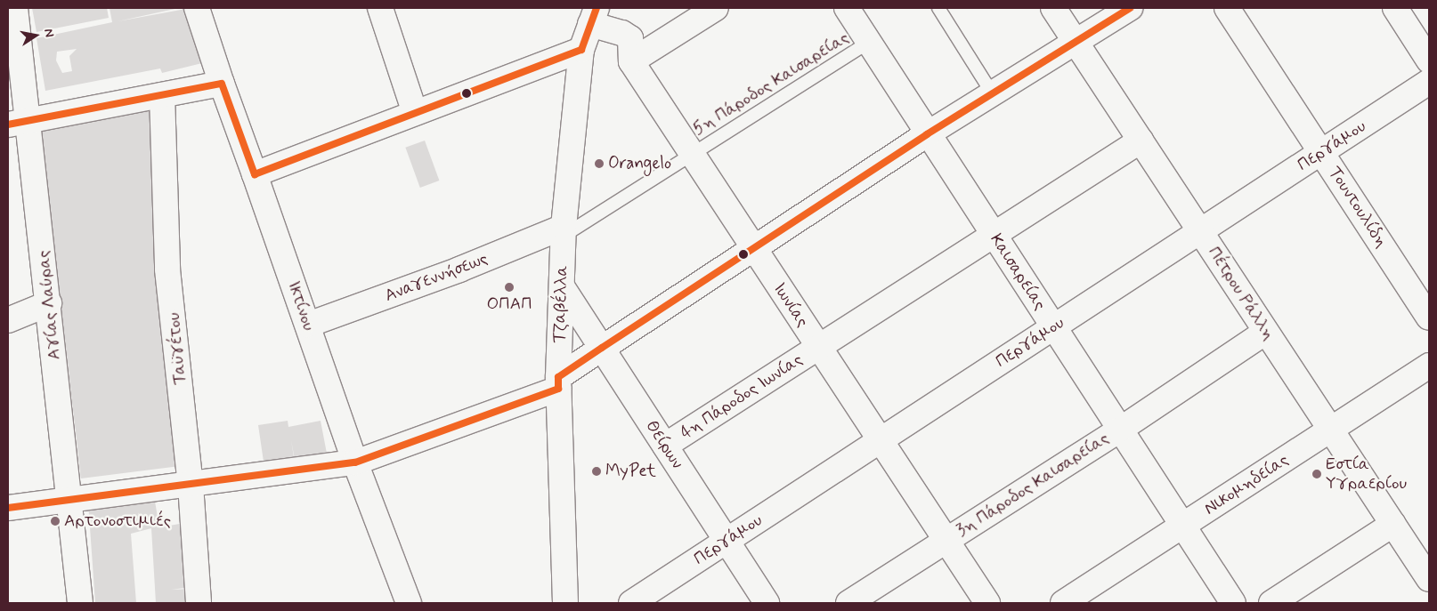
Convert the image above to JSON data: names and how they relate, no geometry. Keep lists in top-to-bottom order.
{
  "streets": {
    "street": [
      "Περγάμου",
      "Τουντουλίδη",
      "Καισαρείας",
      "Αναγεννήσεως",
      "Πέτρου Ράλλη",
      "Τζαβέλλα",
      "Αγίας Λαύρας",
      "Ιωνίας",
      "Ικτίνου",
      "Ταϋγέτου",
      "4η Πάροδος Ιωνίας",
      "Θείρων",
      "3η Πάροδος Καισαρείας",
      "Νικομηδείας"
    ],
    "lane": ["5η Πάροδος Καισαρείας"]
  },
  "crossings": [
    ["5η Πάροδος Καισαρείας", "Καισαρείας"],
    ["5η Πάροδος Καισαρείας", "Αναγεννήσεως"],
    ["5η Πάροδος Καισαρείας", "Τζαβέλλα"],
    ["5η Πάροδος Καισαρείας", "Ιωνίας"],
    ["Περγάμου", "Τουντουλίδη"],
    ["Περγάμου", "Καισαρείας"],
    ["Περγάμου", "Πέτρου Ράλλη"],
    ["Περγάμου", "Ιωνίας"],
    ["Περγάμου", "Θείρων"],
    ["Καισαρείας", "4η Πάροδος Ιωνίας"],
    ["Καισαρείας", "3η Πάροδος Καισαρείας"],
    ["Καισαρείας", "Νικομηδείας"],
    ["Αναγεννήσεως", "Τζαβέλλα"],
    ["Αναγεννήσεως", "Ικτίνου"],
    ["Πέτρου Ράλλη", "4η Πάροδος Ιωνίας"],
    ["Πέτρου Ράλλη", "3η Πάροδος Καισαρείας"],
    ["Πέτρου Ράλλη", "Νικομηδείας"],
    ["Τζαβέλλα", "Θείρων"],
    ["Ιωνίας", "4η Πάροδος Ιωνίας"],
    ["Ιωνίας", "3η Πάροδος Καισαρείας"],
    ["4η Πάροδος Ιωνίας", "Θείρων"]
  ],
  "places": [
    "Orangelo",
    "ΟΠΑΠ",
    "MyPet",
    "Εστία Υγραερίου",
    "Αρτονοστιμιές"
  ],
  "north": "right"
}
